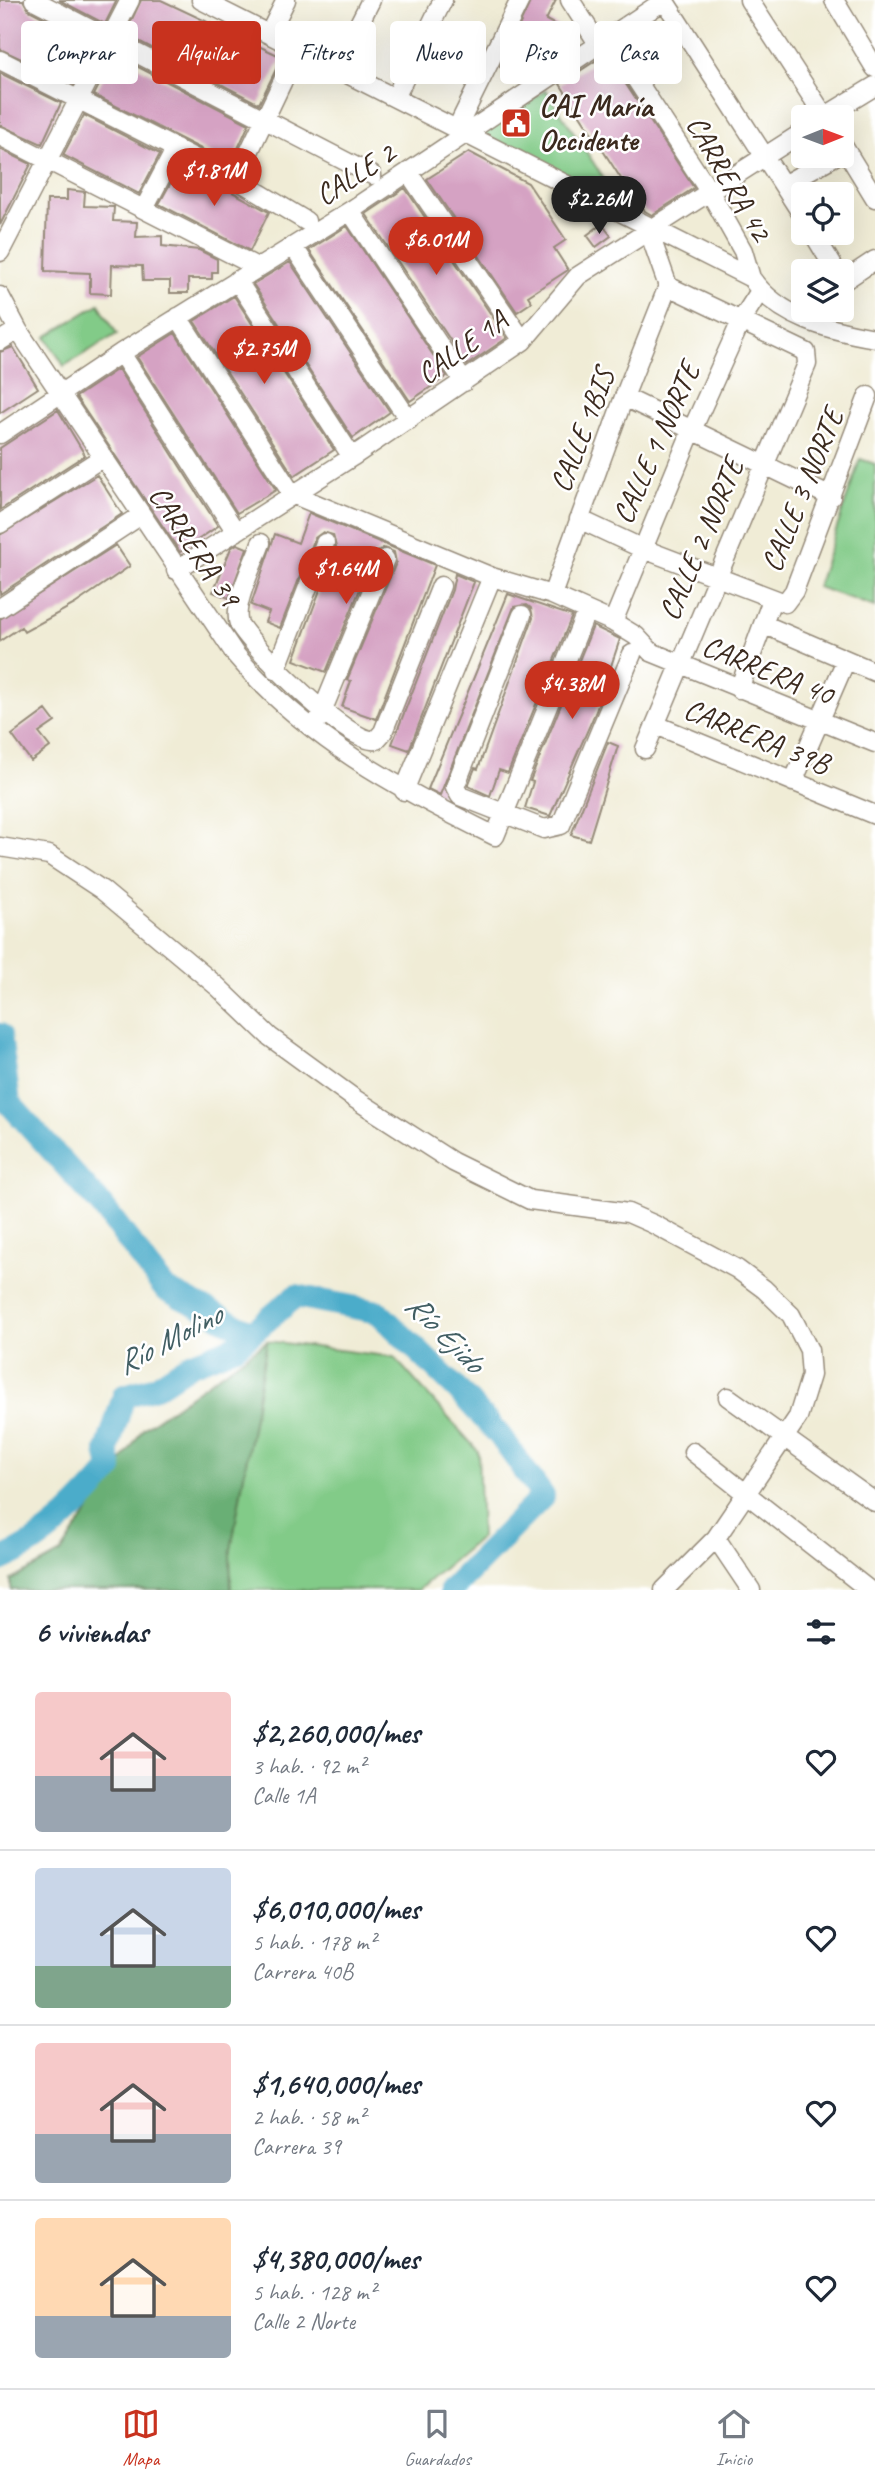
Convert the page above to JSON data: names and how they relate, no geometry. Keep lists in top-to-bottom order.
{
  "streets": {
    "street": [
      "CALLE 2",
      "CARRERA 42",
      "CALLE 1A",
      "CALLE 1BIS",
      "CALLE 1 NORTE",
      "CALLE 3 NORTE",
      "CALLE 2 NORTE",
      "CARRERA 39",
      "CARRERA 40",
      "CARRERA 39B"
    ]
  },
  "crossings": [
    ["CALLE 2", "CARRERA 39"],
    ["CARRERA 42", "CALLE 1A"],
    ["CARRERA 42", "CALLE 1 NORTE"],
    ["CALLE 1A", "CARRERA 39"],
    ["CALLE 1 NORTE", "CALLE 2 NORTE"],
    ["CALLE 1 NORTE", "CARRERA 40"],
    ["CALLE 3 NORTE", "CARRERA 40"],
    ["CALLE 2 NORTE", "CARRERA 40"],
    ["CALLE 2 NORTE", "CARRERA 39B"]
  ],
  "water": ["Río Ejido", "Río Molino"],
  "places": {
    "public building": ["CAI María Occidente"]
  },
  "north": "right",
  "page": {
    "chip": [
      "Comprar",
      "Alquilar",
      "Filtros",
      "Nuevo",
      "Piso",
      "Casa"
    ],
    "price": [
      "$1.81M",
      "$2.26M",
      "$6.01M",
      "$2.75M",
      "$1.64M",
      "$4.38M"
    ],
    "heading": "6 viviendas",
    "list": [
      {
        "name": "$2,260,000/mes",
        "note": "3 hab. · 92 m² · Calle 1A"
      },
      {
        "name": "$6,010,000/mes",
        "note": "5 hab. · 178 m² · Carrera 40B"
      },
      {
        "name": "$1,640,000/mes",
        "note": "2 hab. · 58 m² · Carrera 39"
      },
      {
        "name": "$4,380,000/mes",
        "note": "5 hab. · 128 m² · Calle 2 Norte"
      }
    ],
    "tabs": ["Mapa", "Guardados", "Inicio"]
  }
}
